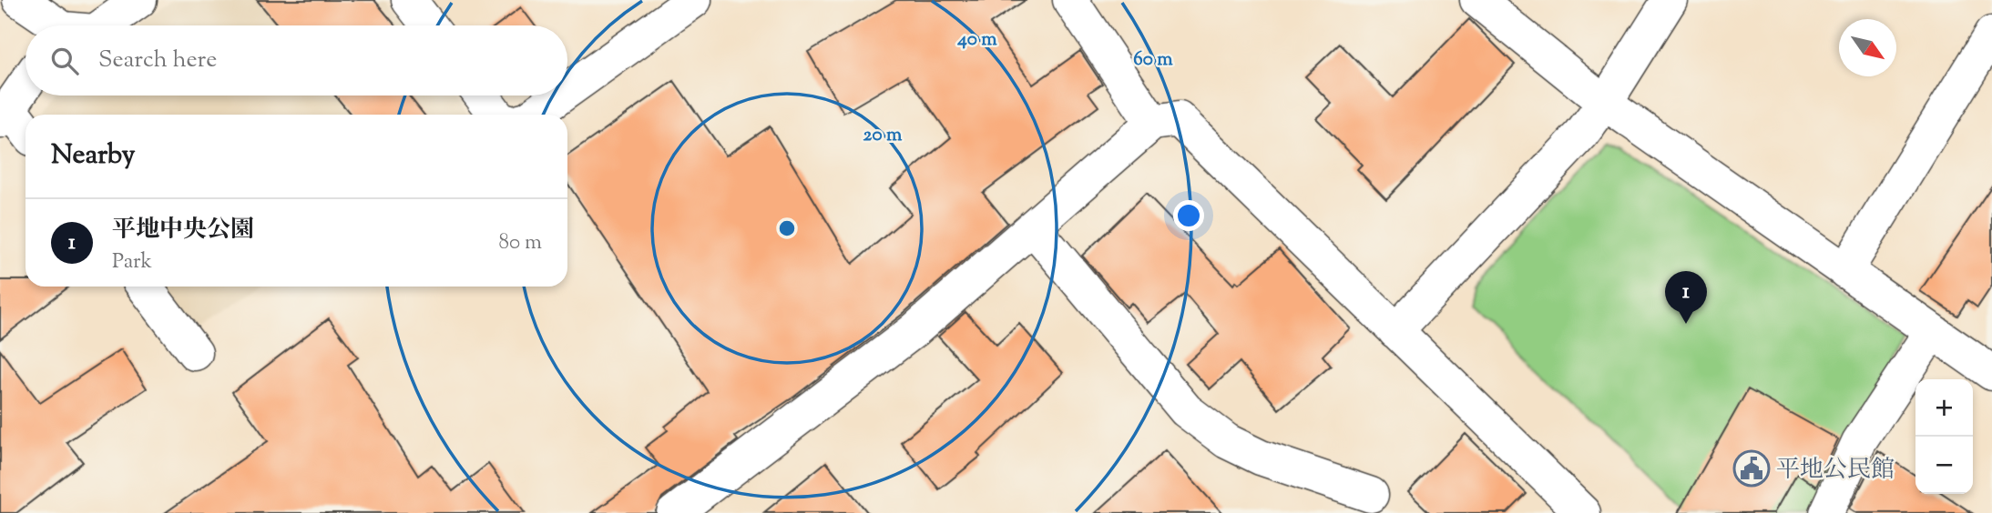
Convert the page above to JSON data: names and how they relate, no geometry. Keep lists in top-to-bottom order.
{
  "places": {
    "public building": ["平地公民館"]
  },
  "north": "bottom right",
  "page": {
    "search": "Search here",
    "heading": "Nearby",
    "list": [
      {
        "mark": "1",
        "name": "平地中央公園",
        "note": "Park",
        "value": "80 m"
      }
    ],
    "pins": "1",
    "map_buttons": ["+", "−"]
  },
  "rings": ["40 m", "60 m", "20 m"]
}
